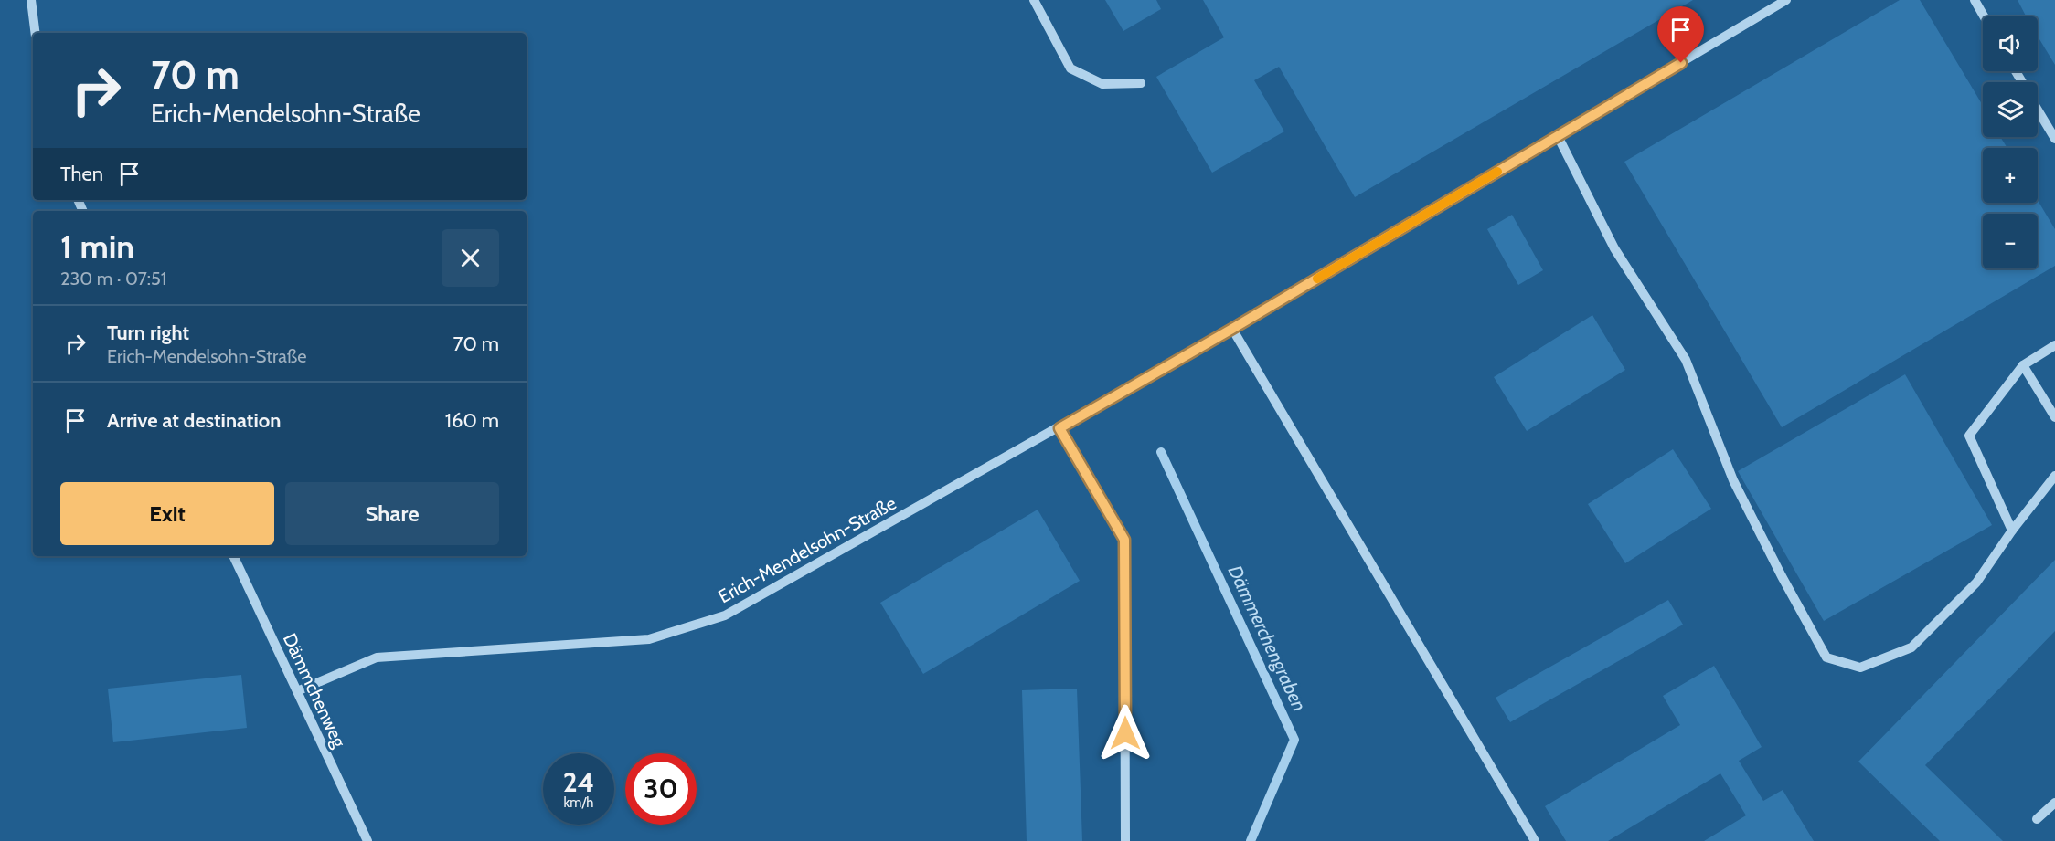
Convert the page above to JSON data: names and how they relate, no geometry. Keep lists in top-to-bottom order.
{
  "streets": {
    "street": ["Erich-Mendelsohn-Straße", "Dämmchenweg"]
  },
  "crossings": [
    ["Erich-Mendelsohn-Straße", "Dämmchenweg"]
  ],
  "water": ["Dämmerchengraben"],
  "page": {
    "map_buttons": ["+", "−"],
    "turn": ["70 m", "Erich-Mendelsohn-Straße"],
    "then": "Then",
    "heading": ["1 min", "230 m · 07:51"],
    "list": [
      {
        "name": "Turn right",
        "note": "Erich-Mendelsohn-Straße",
        "value": "70 m"
      },
      {
        "name": "Arrive at destination",
        "value": "160 m"
      }
    ],
    "buttons": ["Exit", "Share"],
    "speed": "24 km/h",
    "limit": "30"
  }
}
